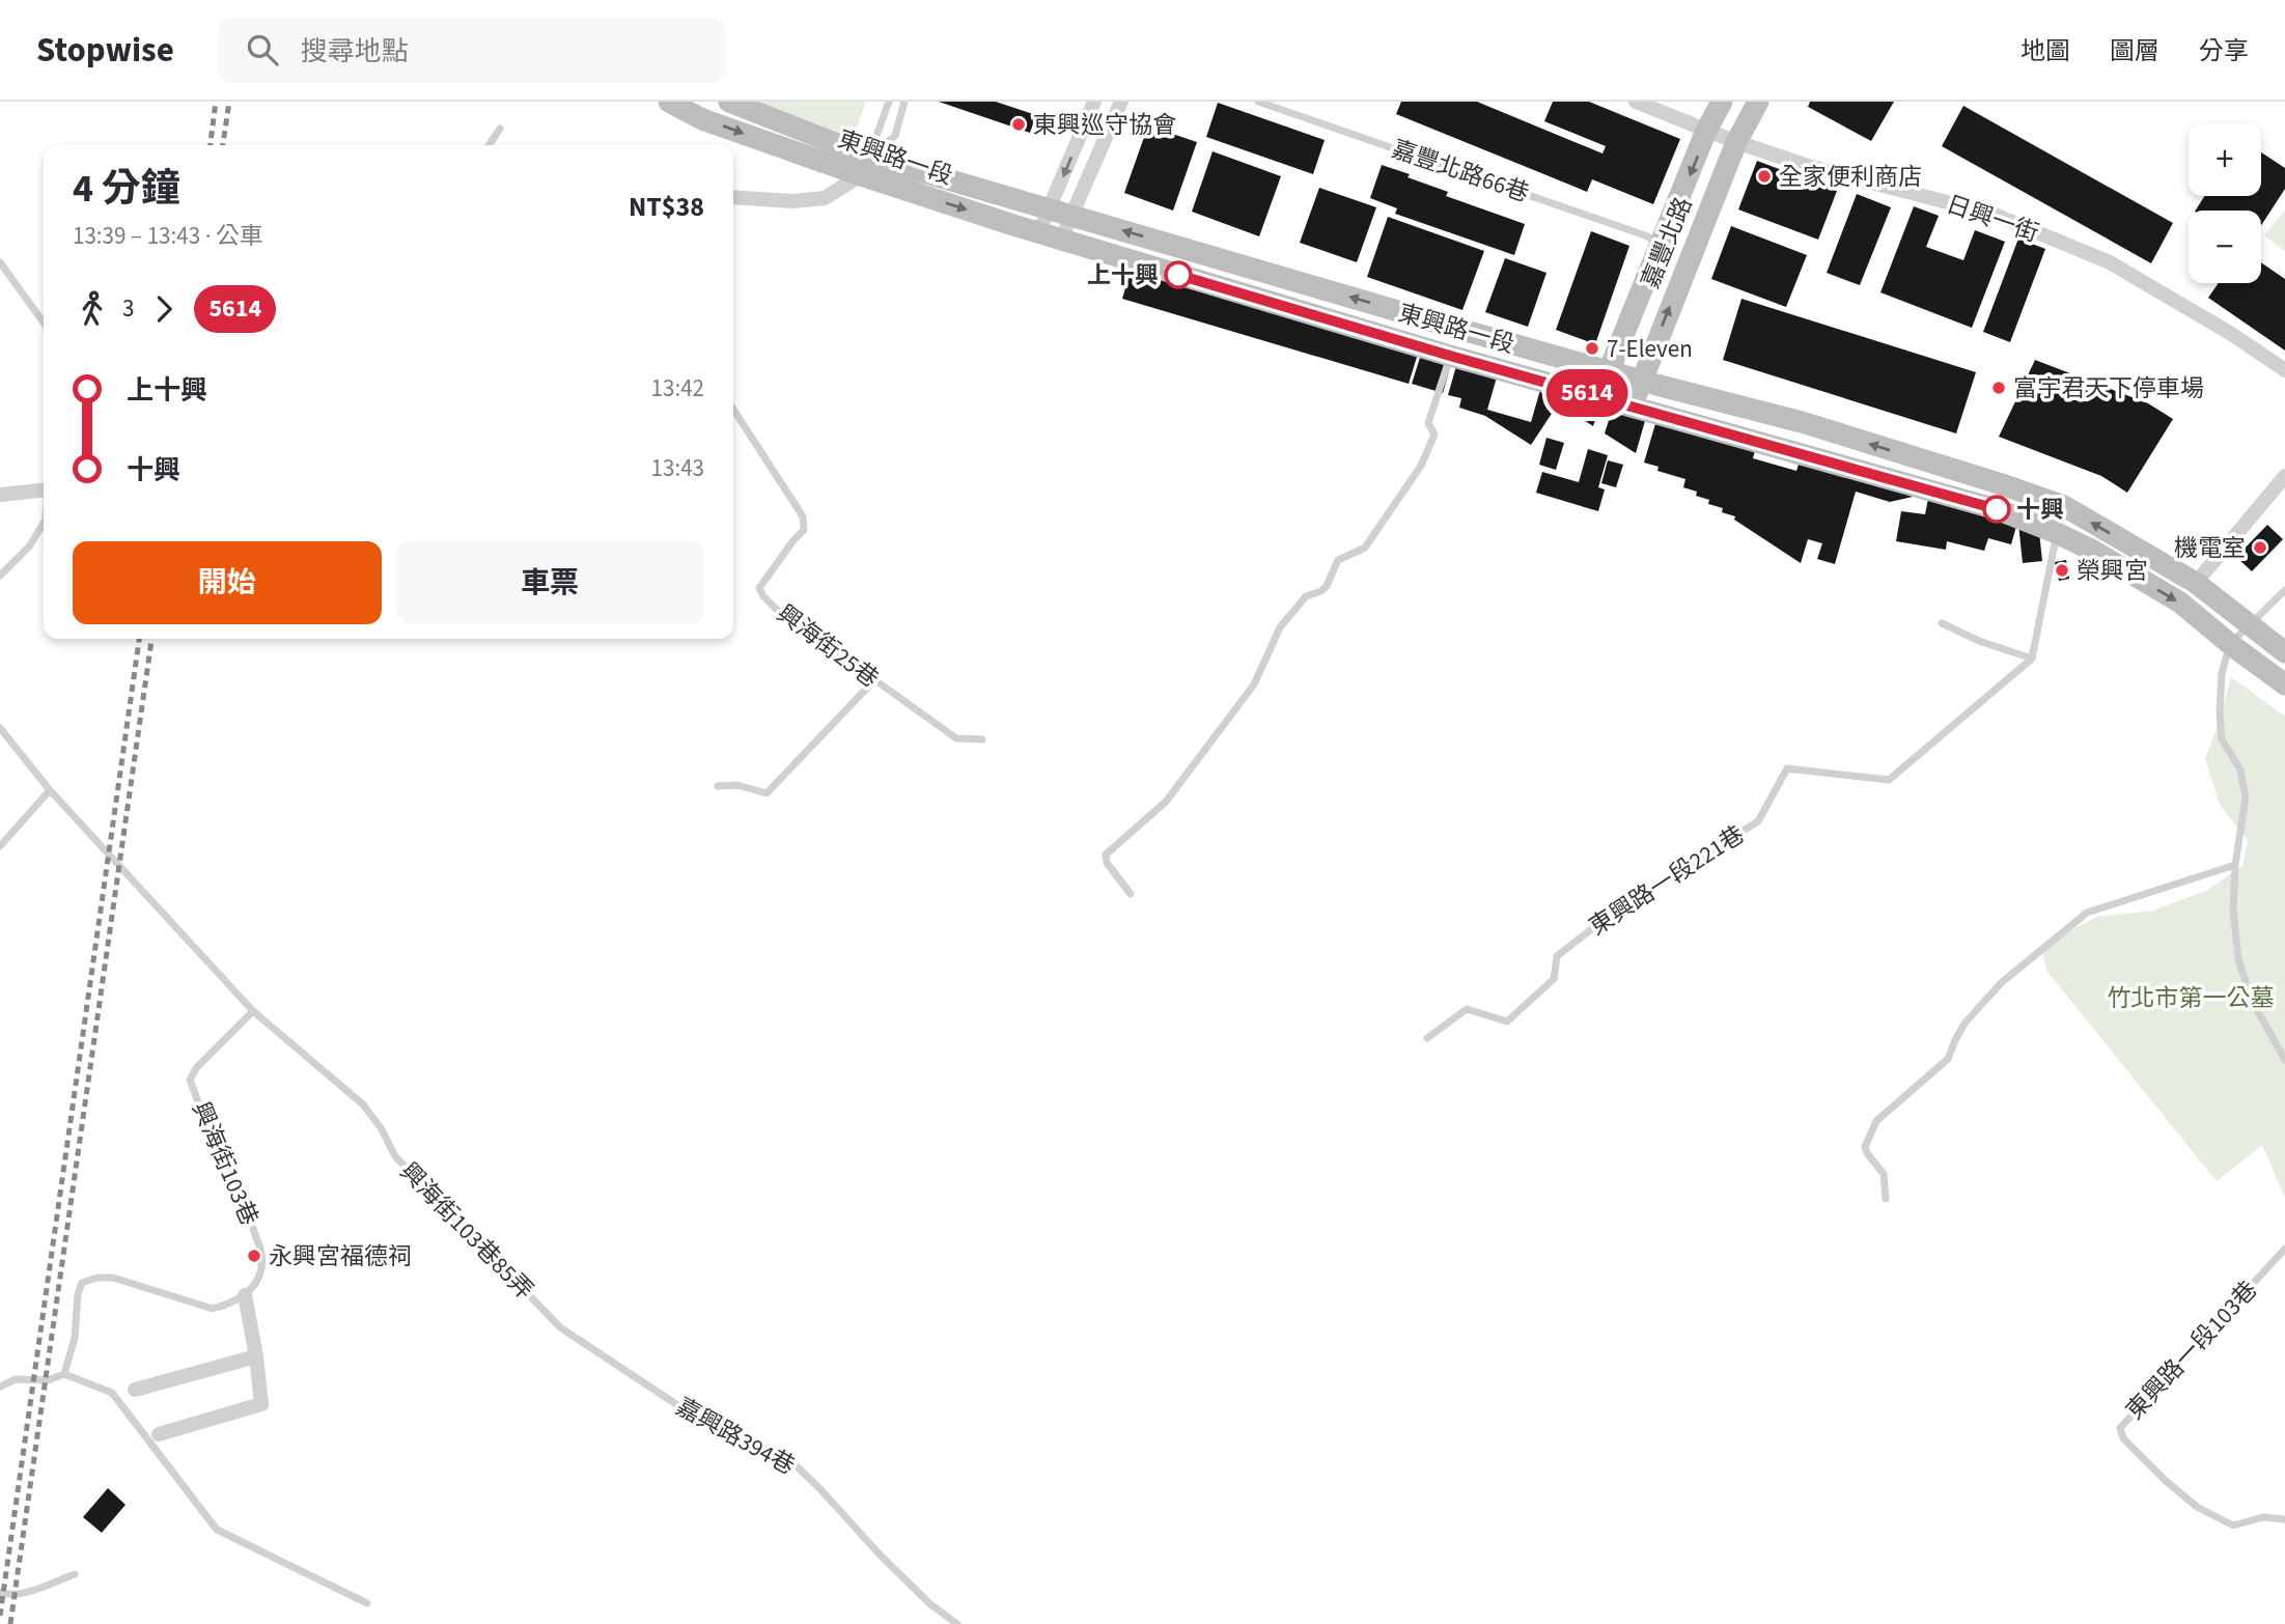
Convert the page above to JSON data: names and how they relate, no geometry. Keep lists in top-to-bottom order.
{
  "streets": {
    "street": ["東興路一段", "日興一街", "嘉豐北路"],
    "lane": [
      "嘉豐北路66巷",
      "興海街25巷",
      "東興路一段221巷",
      "興海街103巷",
      "興海街103巷85弄",
      "東興路一段103巷",
      "嘉興路394巷"
    ]
  },
  "crossings": [
    ["東興路一段", "嘉豐北路"],
    ["嘉豐北路66巷", "嘉豐北路"],
    ["日興一街", "嘉豐北路"],
    ["興海街103巷", "興海街103巷85弄"],
    ["興海街103巷85弄", "嘉興路394巷"]
  ],
  "parks": ["竹北市第一公墓"],
  "places": [
    "東興巡守協會",
    "全家便利商店",
    "上十興",
    "7-Eleven",
    "富宇君天下停車場",
    "十興",
    "機電室",
    "榮興宮",
    "永興宮福德祠"
  ],
  "lines": ["bus line 5614"],
  "page": {
    "header": "Stopwise",
    "search": "搜尋地點",
    "nav": ["地圖", "圖層", "分享"],
    "on_map": "5614",
    "map_buttons": ["+", "−"],
    "heading": ["4 分鐘", "13:39 – 13:43 · 公車", "NT$38"],
    "legs": ["3", "5614"],
    "list": [
      {
        "name": "上十興",
        "value": "13:42"
      },
      {
        "name": "十興",
        "value": "13:43"
      }
    ],
    "buttons": ["開始", "車票"]
  }
}
